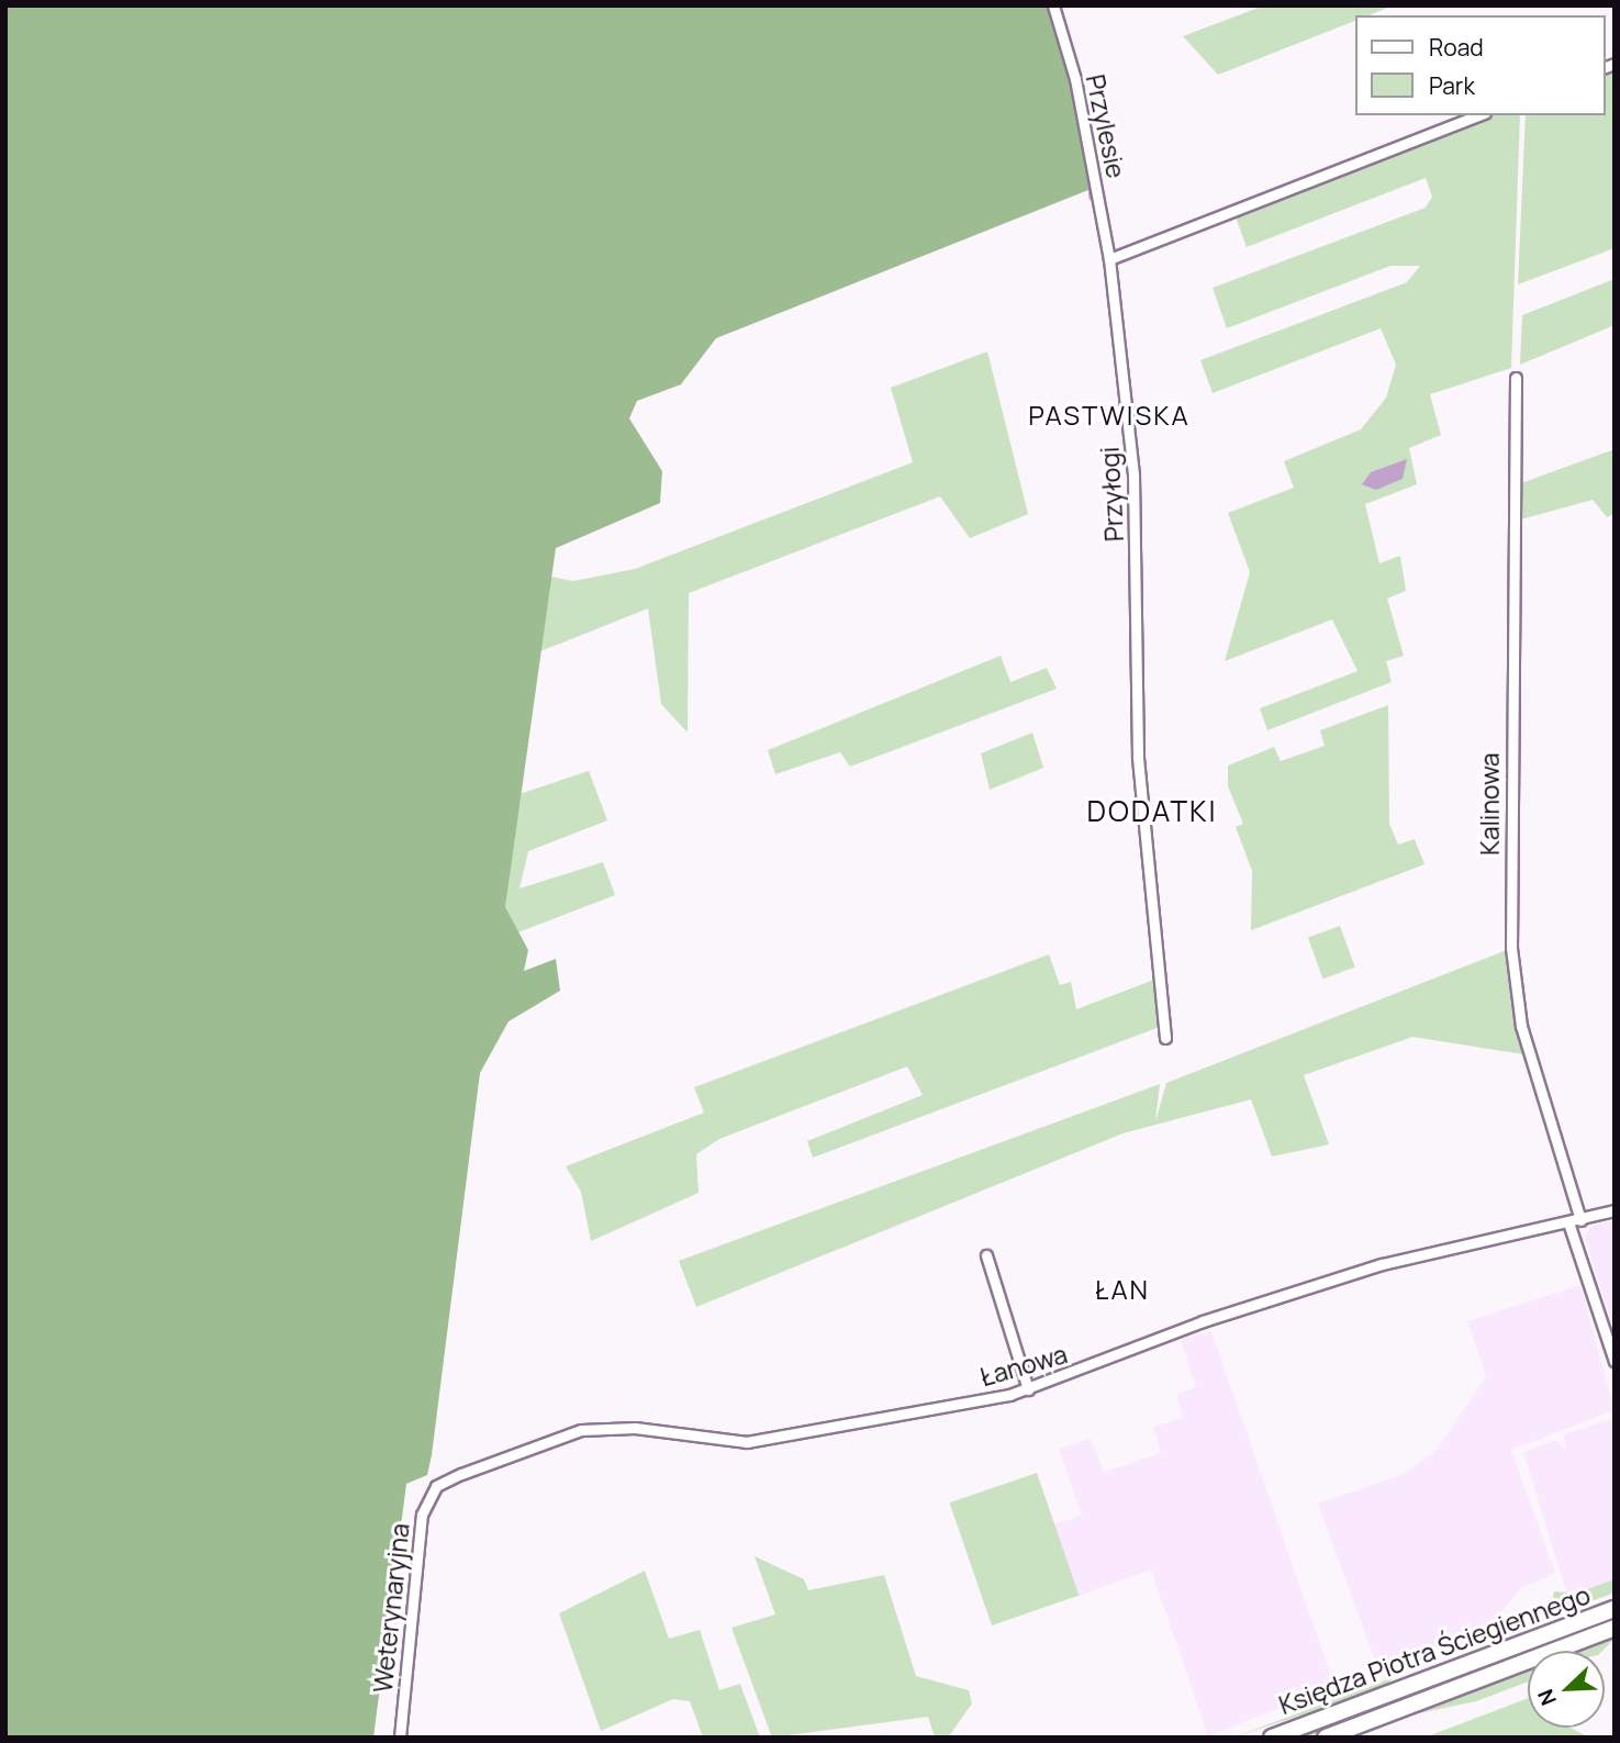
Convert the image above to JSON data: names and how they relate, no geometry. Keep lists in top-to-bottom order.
{
  "streets": {
    "main road": ["Księdza Piotra Ściegiennego"],
    "street": [
      "Przylesie",
      "Przyłogi",
      "Kalinowa",
      "Łanowa",
      "Weterynaryjna"
    ]
  },
  "crossings": [
    ["Przylesie", "Przyłogi"],
    ["Kalinowa", "Łanowa"],
    ["Łanowa", "Weterynaryjna"]
  ],
  "districts": ["PASTWISKA", "DODATKI", "ŁAN"],
  "legend": ["Road", "Park"],
  "north": "bottom left"
}
